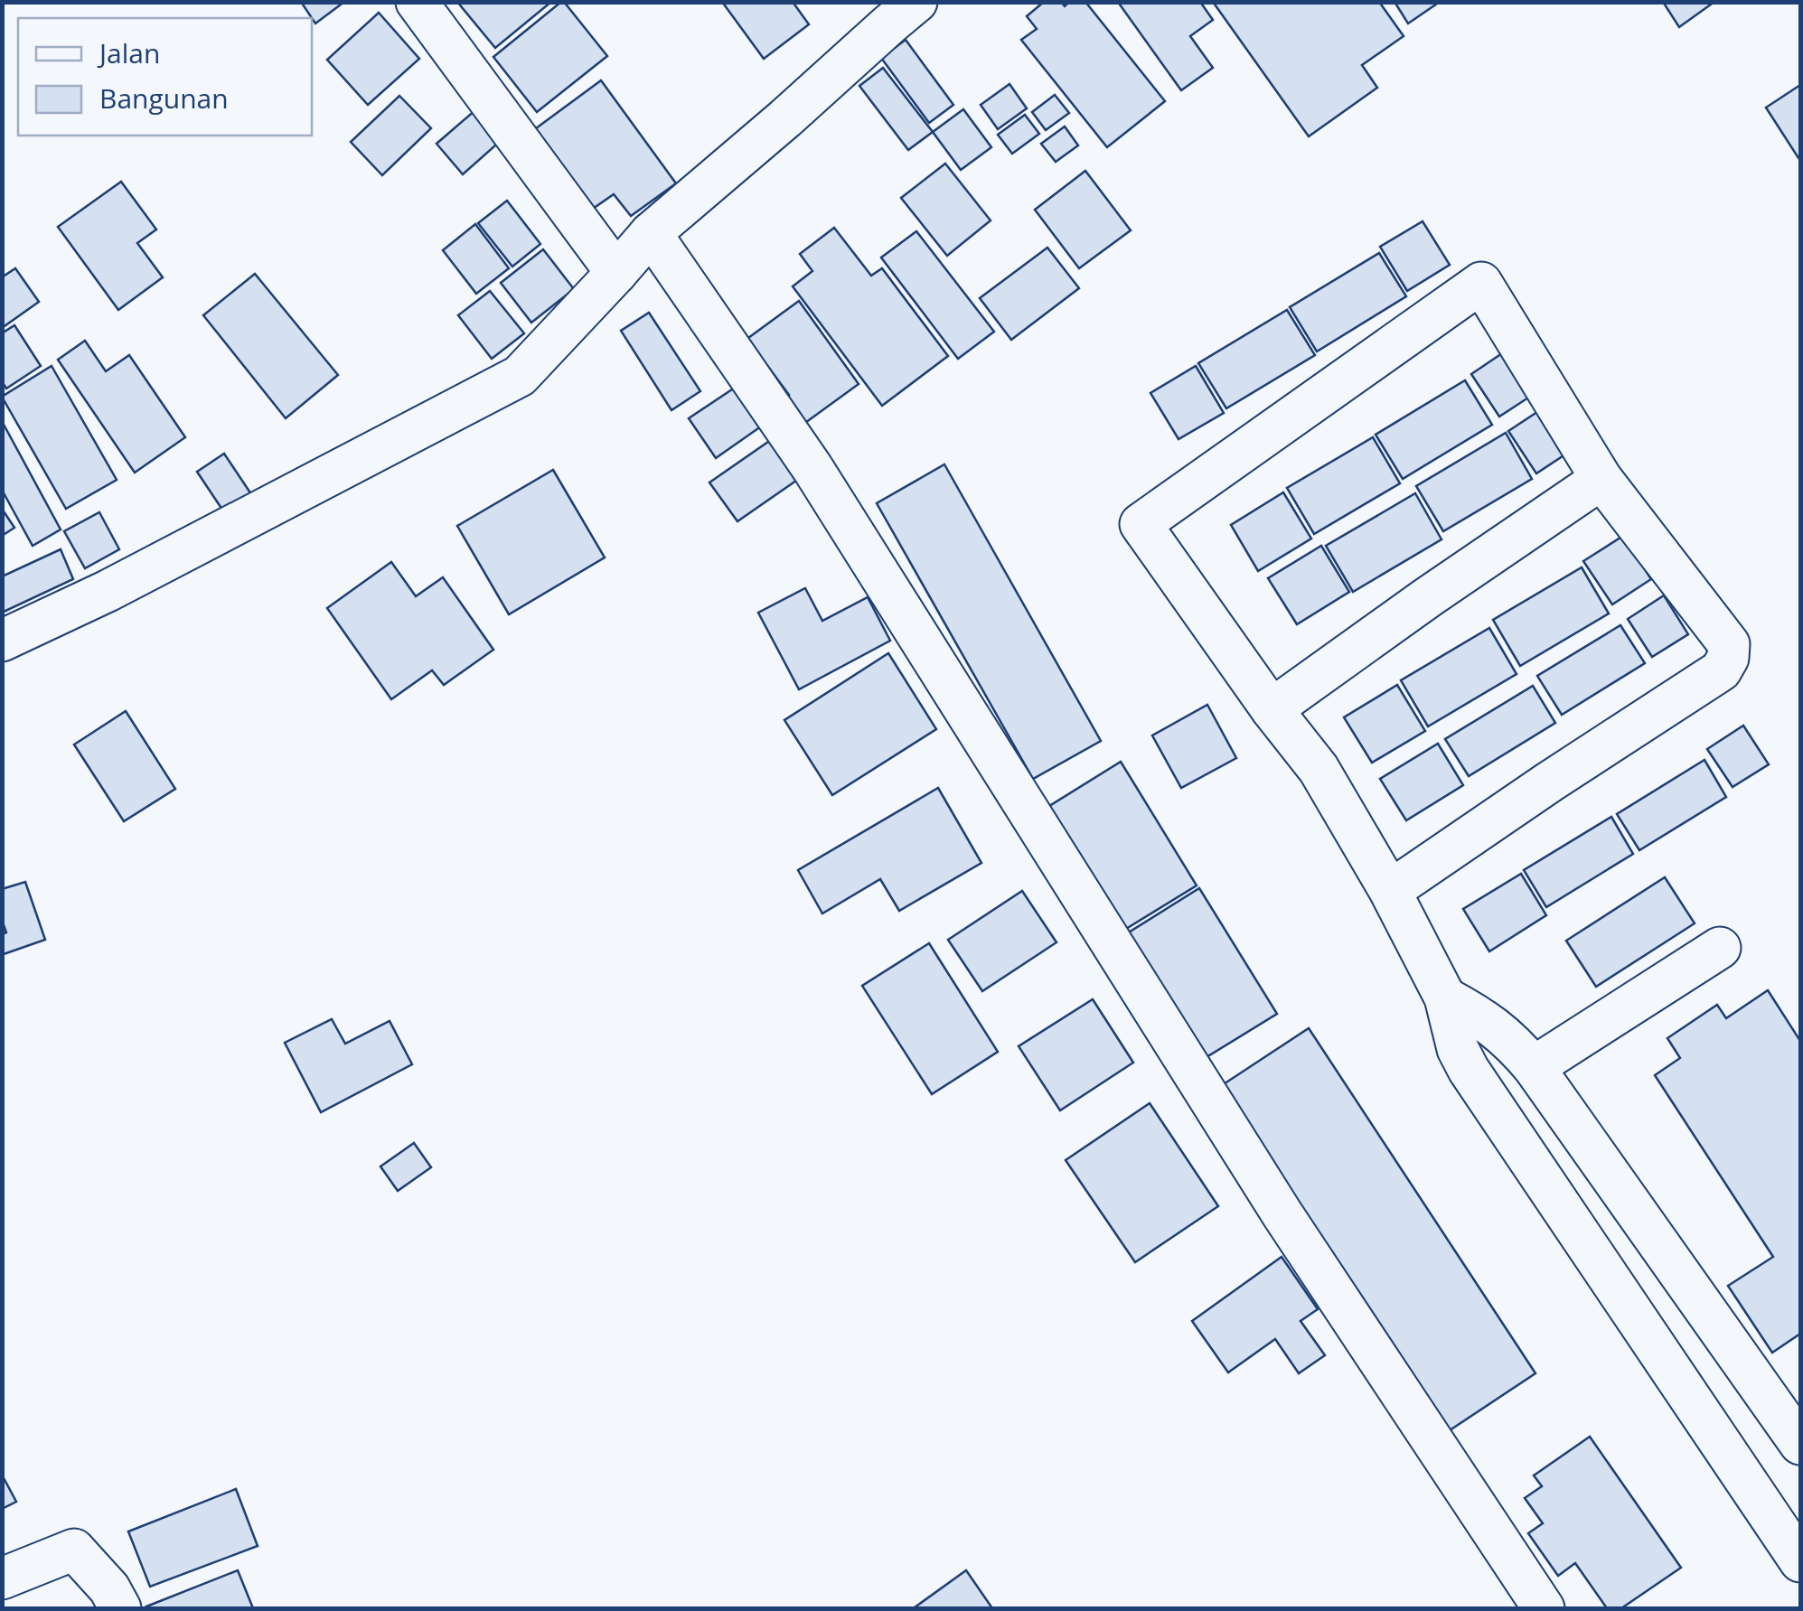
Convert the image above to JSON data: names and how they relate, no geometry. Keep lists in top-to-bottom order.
{
  "legend": ["Jalan", "Bangunan"]
}
